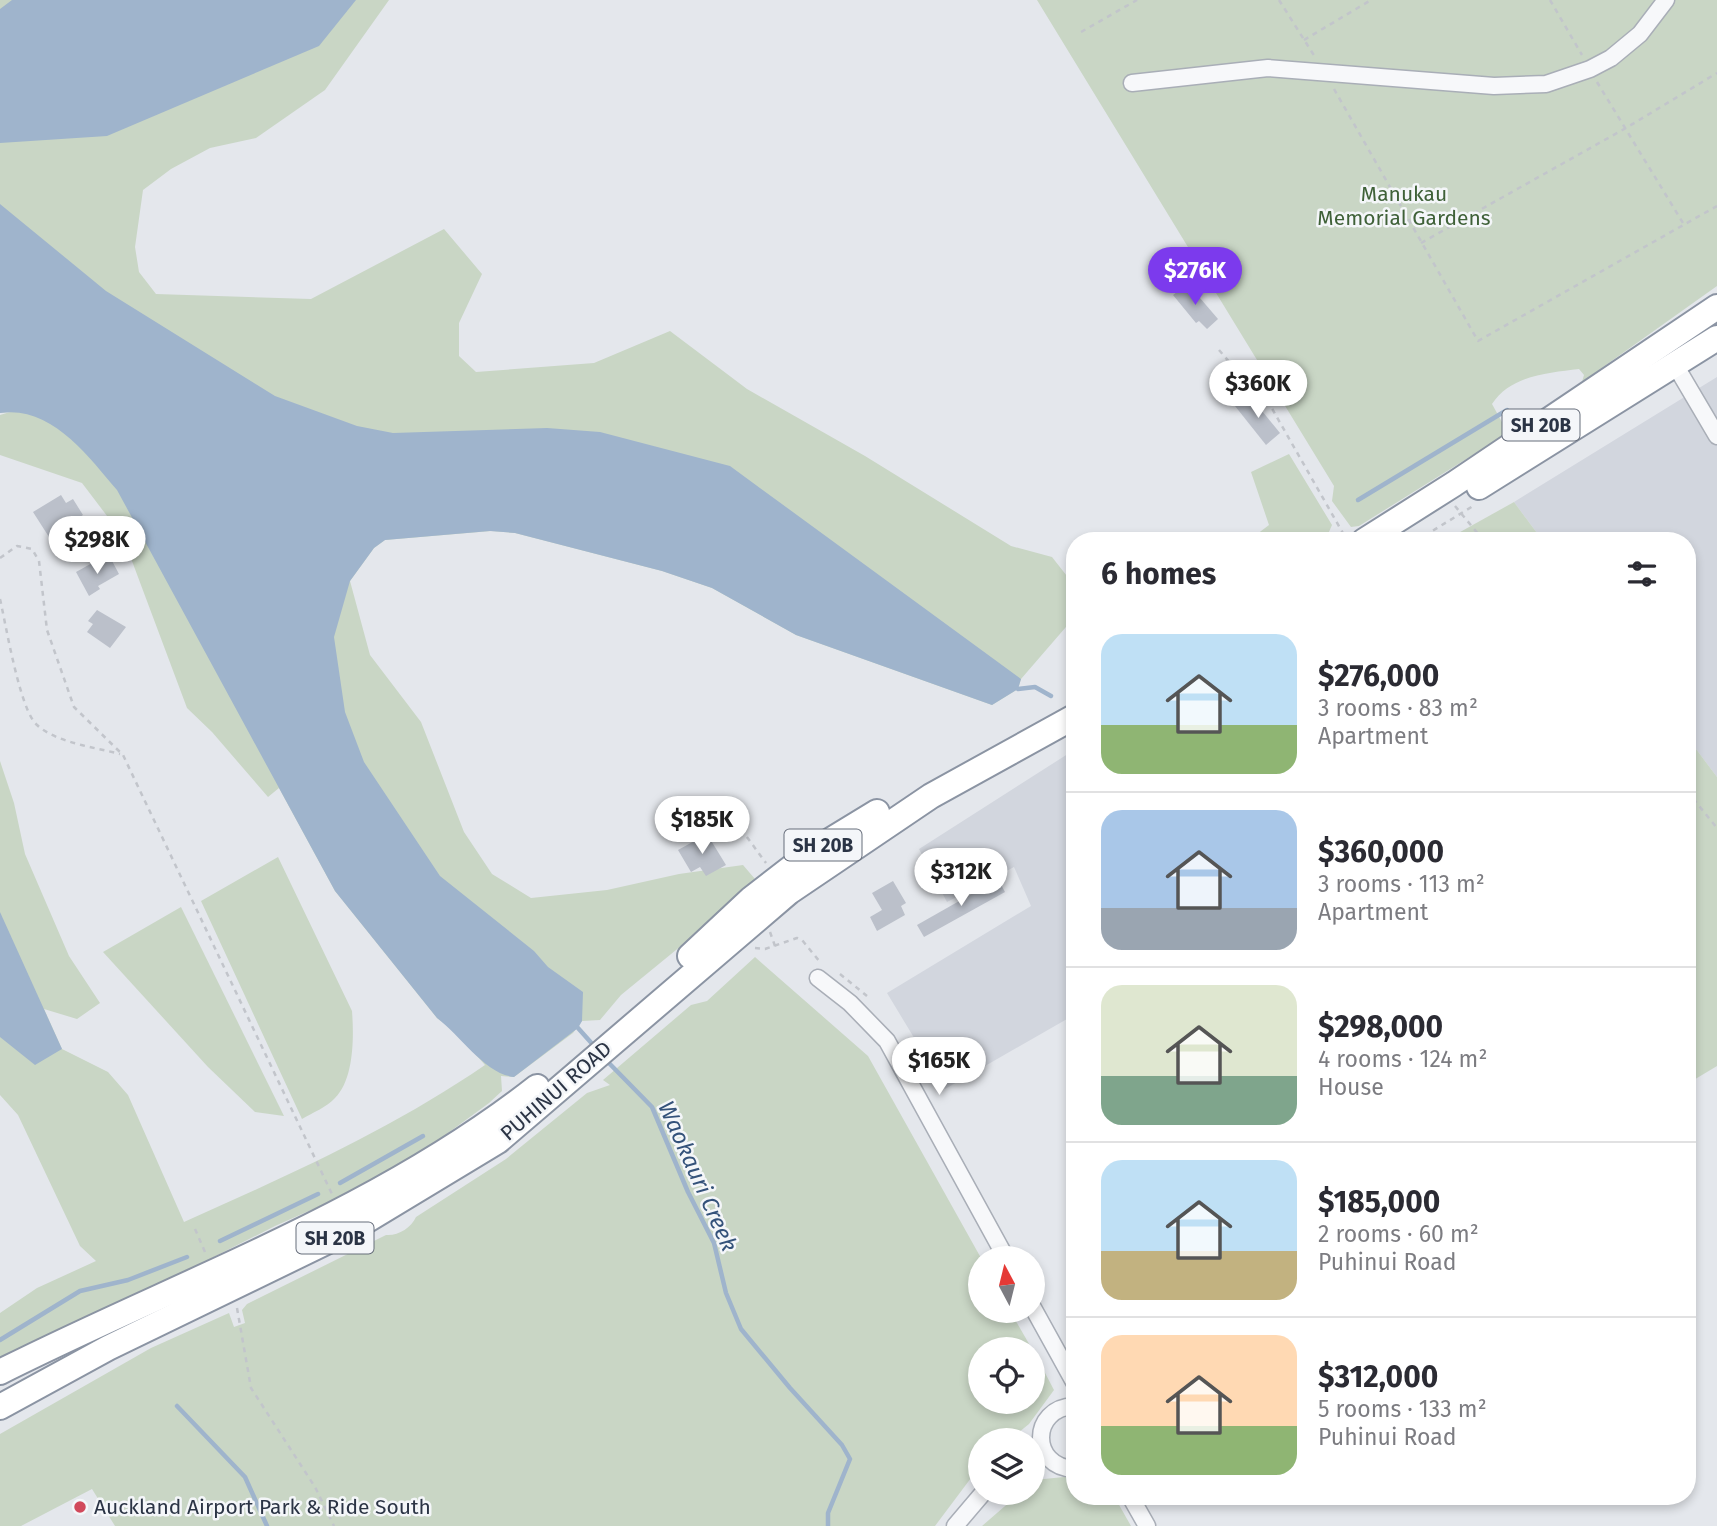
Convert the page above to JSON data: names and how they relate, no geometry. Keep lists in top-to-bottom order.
{
  "streets": {
    "highway": ["SH 20B", "PUHINUI ROAD"]
  },
  "water": ["Waokauri Creek"],
  "parks": ["Manukau Memorial Gardens"],
  "places": ["Auckland Airport Park & Ride South"],
  "north": "top",
  "page": {
    "price": [
      "$276K",
      "$360K",
      "$298K",
      "$185K",
      "$312K",
      "$165K"
    ],
    "heading": "6 homes",
    "list": [
      {
        "name": "$276,000",
        "note": "3 rooms · 83 m² · Apartment"
      },
      {
        "name": "$360,000",
        "note": "3 rooms · 113 m² · Apartment"
      },
      {
        "name": "$298,000",
        "note": "4 rooms · 124 m² · House"
      },
      {
        "name": "$185,000",
        "note": "2 rooms · 60 m² · Puhinui Road"
      },
      {
        "name": "$312,000",
        "note": "5 rooms · 133 m² · Puhinui Road"
      }
    ]
  }
}
